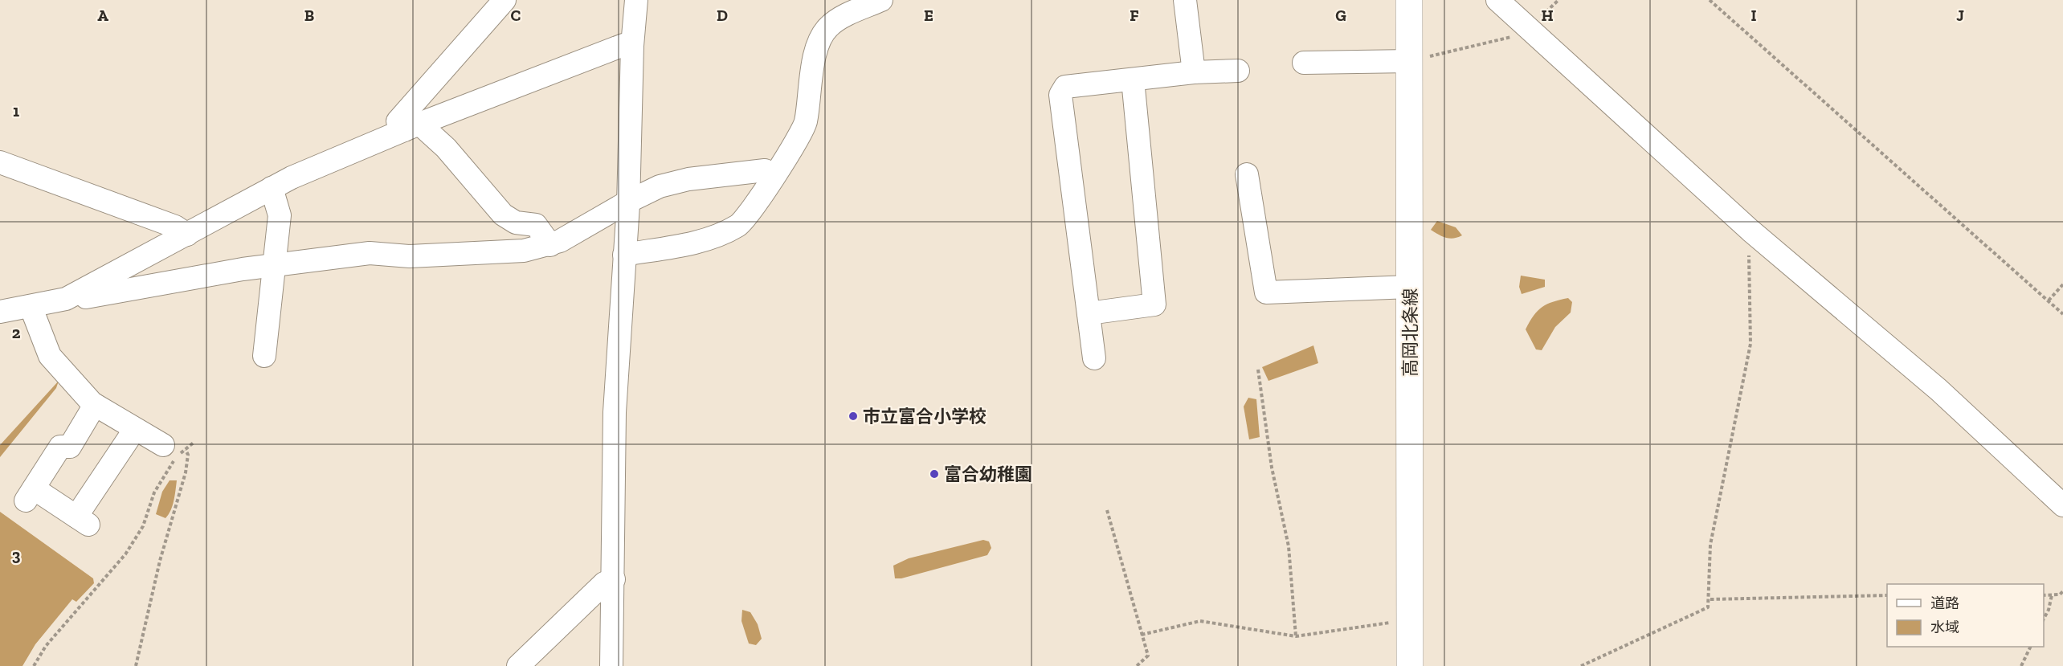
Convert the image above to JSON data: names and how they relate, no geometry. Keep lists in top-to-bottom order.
{
  "streets": {
    "main road": ["高岡北条線"]
  },
  "places": ["市立富合小学校", "富合幼稚園"],
  "legend": ["道路", "水域"],
  "grid": {
    "columns": [
      "A",
      "B",
      "C",
      "D",
      "E",
      "F",
      "G",
      "H",
      "I",
      "J"
    ],
    "rows": ["1", "2", "3"]
  }
}
